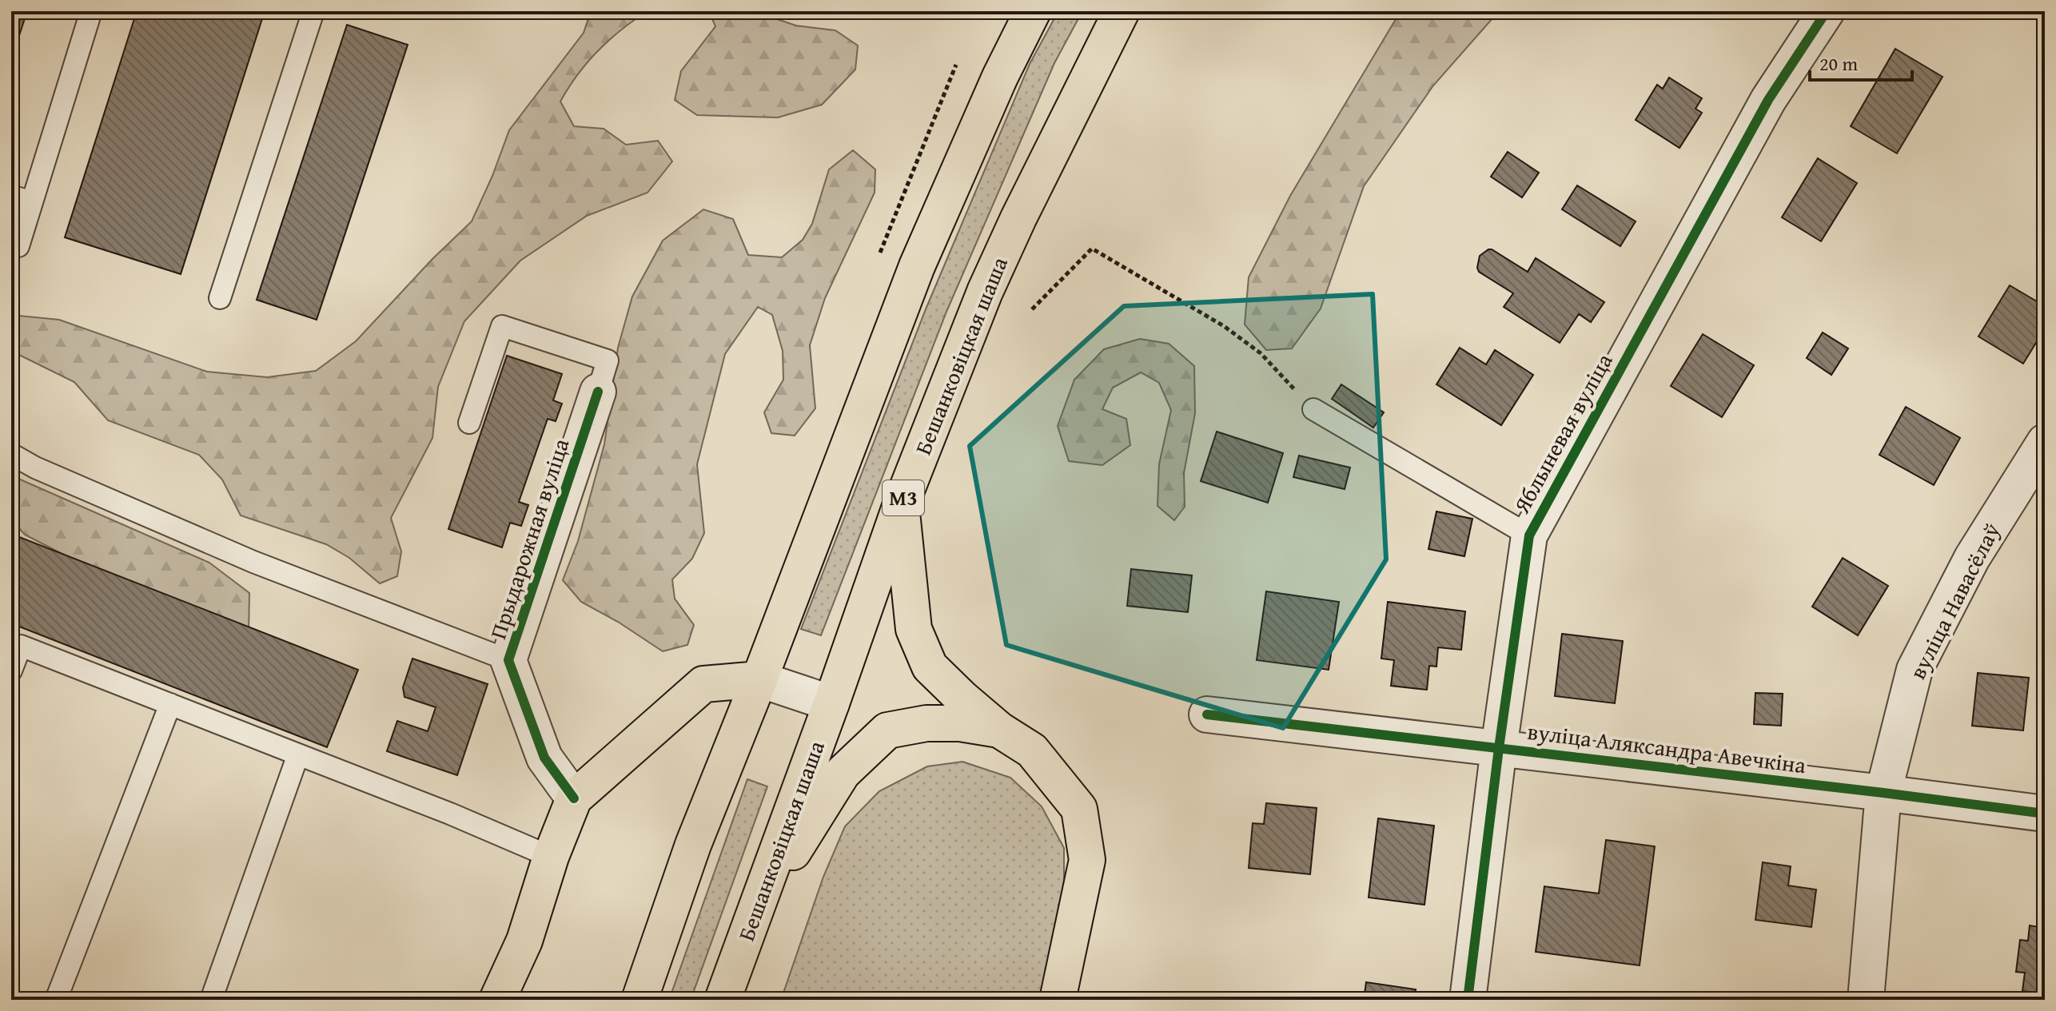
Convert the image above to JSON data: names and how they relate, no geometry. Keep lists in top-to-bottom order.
{
  "streets": {
    "main road": ["Бешанковіцкая шаша", "М3"],
    "street": [
      "Яблыневая вуліца",
      "Прыдарожная вуліца",
      "вуліца Навасёлаў",
      "вуліца Аляксандра Авечкіна"
    ]
  },
  "crossings": [
    ["Яблыневая вуліца", "вуліца Аляксандра Авечкіна"],
    ["вуліца Навасёлаў", "вуліца Аляксандра Авечкіна"]
  ],
  "scale_bar": "20 m"
}
